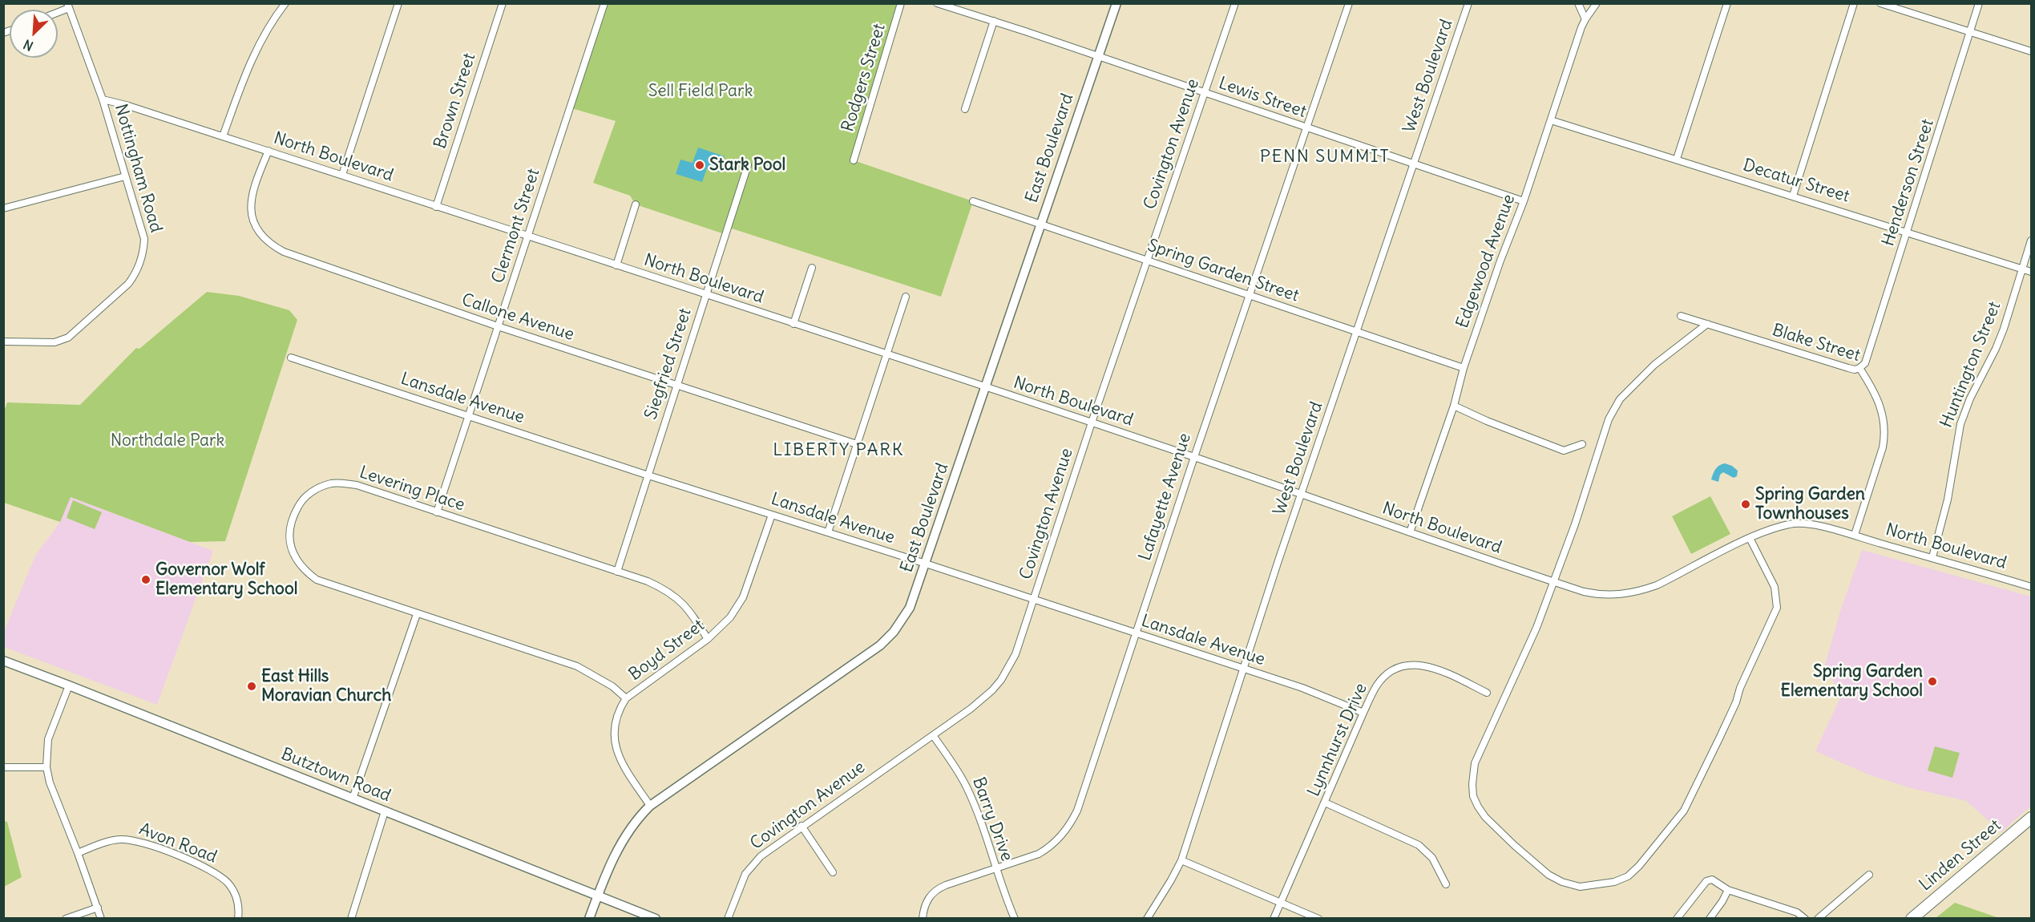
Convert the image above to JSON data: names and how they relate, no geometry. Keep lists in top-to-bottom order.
{
  "streets": {
    "main road": ["Linden Street"],
    "street": [
      "West Boulevard",
      "Rodgers Street",
      "Lewis Street",
      "Brown Street",
      "Covington Avenue",
      "East Boulevard",
      "North Boulevard",
      "Nottingham Road",
      "Decatur Street",
      "Henderson Street",
      "Clermont Street",
      "Edgewood Avenue",
      "Spring Garden Street",
      "Callone Avenue",
      "Blake Street",
      "Siegfried Street",
      "Huntington Street",
      "Lansdale Avenue",
      "Levering Place",
      "Lafayette Avenue",
      "Boyd Street",
      "Lynnhurst Drive",
      "Butztown Road",
      "Barry Drive",
      "Avon Road"
    ]
  },
  "crossings": [
    ["West Boulevard", "Lewis Street"],
    ["West Boulevard", "North Boulevard"],
    ["West Boulevard", "Spring Garden Street"],
    ["West Boulevard", "Lansdale Avenue"],
    ["Lewis Street", "Covington Avenue"],
    ["Lewis Street", "East Boulevard"],
    ["Lewis Street", "Edgewood Avenue"],
    ["Lewis Street", "Lafayette Avenue"],
    ["Brown Street", "North Boulevard"],
    ["Covington Avenue", "North Boulevard"],
    ["Covington Avenue", "Spring Garden Street"],
    ["Covington Avenue", "Lansdale Avenue"],
    ["Covington Avenue", "Barry Drive"],
    ["East Boulevard", "North Boulevard"],
    ["East Boulevard", "Spring Garden Street"],
    ["East Boulevard", "Lansdale Avenue"],
    ["East Boulevard", "Boyd Street"],
    ["East Boulevard", "Butztown Road"],
    ["North Boulevard", "Nottingham Road"],
    ["North Boulevard", "Clermont Street"],
    ["North Boulevard", "Edgewood Avenue"],
    ["North Boulevard", "Callone Avenue"],
    ["North Boulevard", "Blake Street"],
    ["North Boulevard", "Siegfried Street"],
    ["North Boulevard", "Huntington Street"],
    ["North Boulevard", "Lafayette Avenue"],
    ["Decatur Street", "Henderson Street"],
    ["Decatur Street", "Edgewood Avenue"],
    ["Decatur Street", "Huntington Street"],
    ["Henderson Street", "Blake Street"],
    ["Clermont Street", "Callone Avenue"],
    ["Clermont Street", "Lansdale Avenue"],
    ["Clermont Street", "Levering Place"],
    ["Edgewood Avenue", "Spring Garden Street"],
    ["Spring Garden Street", "Lafayette Avenue"],
    ["Callone Avenue", "Siegfried Street"],
    ["Siegfried Street", "Lansdale Avenue"],
    ["Siegfried Street", "Levering Place"],
    ["Lansdale Avenue", "Lafayette Avenue"],
    ["Lansdale Avenue", "Boyd Street"],
    ["Lansdale Avenue", "Lynnhurst Drive"],
    ["Levering Place", "Boyd Street"],
    ["Lafayette Avenue", "Barry Drive"]
  ],
  "districts": ["PENN SUMMIT", "LIBERTY PARK"],
  "parks": ["Sell Field Park", "Northdale Park"],
  "places": [
    "Stark Pool",
    "Spring Garden Townhouses",
    "Governor Wolf Elementary School",
    "Spring Garden Elementary School",
    "East Hills Moravian Church"
  ],
  "north": "bottom left"
}
